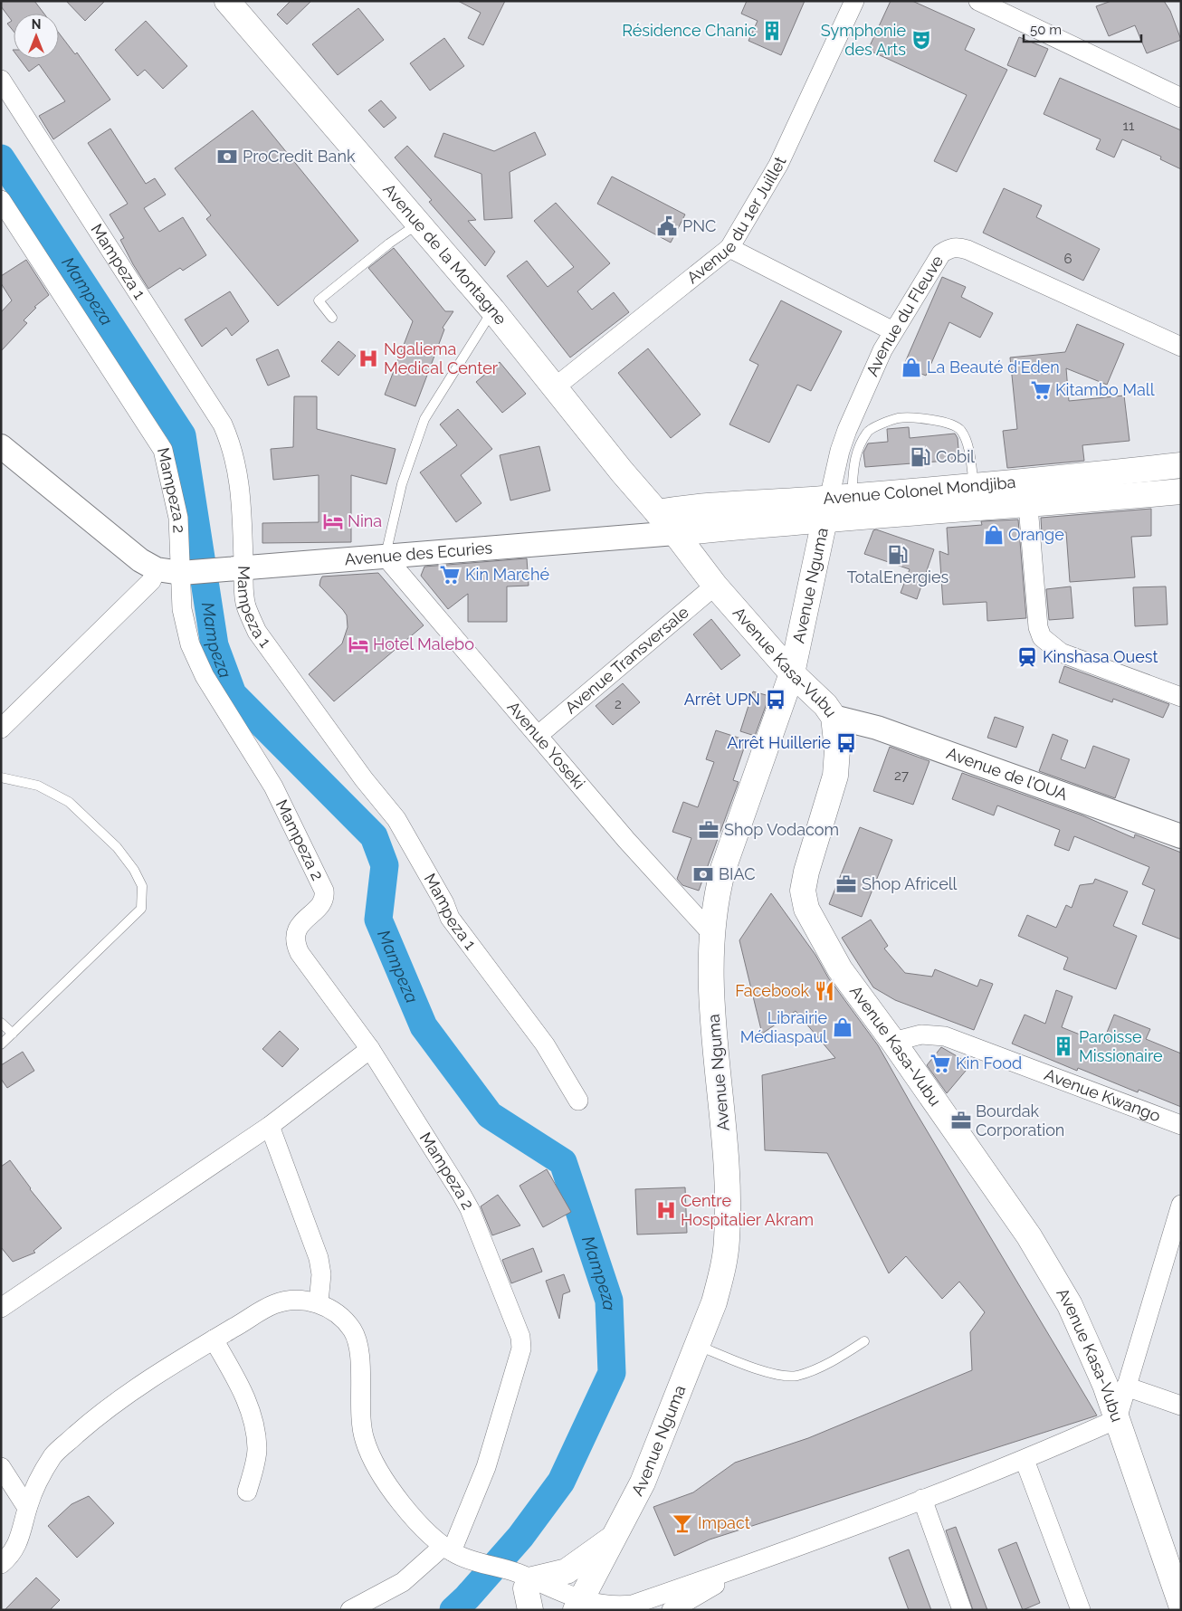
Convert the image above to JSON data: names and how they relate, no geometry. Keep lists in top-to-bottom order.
{
  "streets": {
    "main road": [
      "Avenue de la Montagne",
      "Avenue Colonel Mondjiba",
      "Avenue Nguma",
      "Avenue Kasa-Vubu"
    ],
    "street": [
      "Avenue du 1er Juillet",
      "Mampeza 1",
      "Avenue du Fleuve",
      "Mampeza 2",
      "Avenue des Ecuries",
      "Avenue Transversale",
      "Avenue Yoseki",
      "Avenue de l’OUA",
      "Avenue Kwango"
    ]
  },
  "crossings": [
    ["Avenue du 1er Juillet", "Avenue de la Montagne"],
    ["Avenue de la Montagne", "Avenue Colonel Mondjiba"],
    ["Avenue de la Montagne", "Avenue des Ecuries"],
    ["Avenue de la Montagne", "Avenue Kasa-Vubu"],
    ["Mampeza 1", "Avenue des Ecuries"],
    ["Avenue du Fleuve", "Avenue Colonel Mondjiba"],
    ["Avenue du Fleuve", "Avenue Nguma"],
    ["Avenue Colonel Mondjiba", "Avenue des Ecuries"],
    ["Avenue Colonel Mondjiba", "Avenue Nguma"],
    ["Avenue Colonel Mondjiba", "Avenue Kasa-Vubu"],
    ["Mampeza 2", "Avenue des Ecuries"],
    ["Avenue des Ecuries", "Avenue Kasa-Vubu"],
    ["Avenue des Ecuries", "Avenue Yoseki"],
    ["Avenue Nguma", "Avenue Kasa-Vubu"],
    ["Avenue Nguma", "Avenue Yoseki"],
    ["Avenue Transversale", "Avenue Kasa-Vubu"],
    ["Avenue Transversale", "Avenue Yoseki"],
    ["Avenue Kasa-Vubu", "Avenue de l’OUA"],
    ["Avenue Kasa-Vubu", "Avenue Kwango"]
  ],
  "water": ["Mampeza"],
  "places": {
    "building": ["Résidence Chanic", "Paroisse Missionaire"],
    "theatre": ["Symphonie des Arts"],
    "bank": ["ProCredit Bank", "BIAC"],
    "public building": ["PNC"],
    "hospital": ["Ngaliema Medical Center", "Centre Hospitalier Akram"],
    "shop": ["La Beauté d'Eden", "Orange", "Librairie Médiaspaul"],
    "supermarket": ["Kitambo Mall", "Kin Marché", "Kin Food"],
    "fuel station": ["Cobil", "TotalEnergies"],
    "hotel": ["Nina", "Hotel Malebo"],
    "station": ["Kinshasa Ouest"],
    "bus stop": ["Arrêt UPN", "Arrêt Huillerie"],
    "office": ["Shop Vodacom", "Shop Africell", "Bourdak Corporation"],
    "restaurant": ["Facebook"],
    "bar": ["Impact"]
  },
  "house_numbers": [
    "11",
    "6",
    "2",
    "27"
  ],
  "scale_bar": "50 m",
  "north": "top"
}
